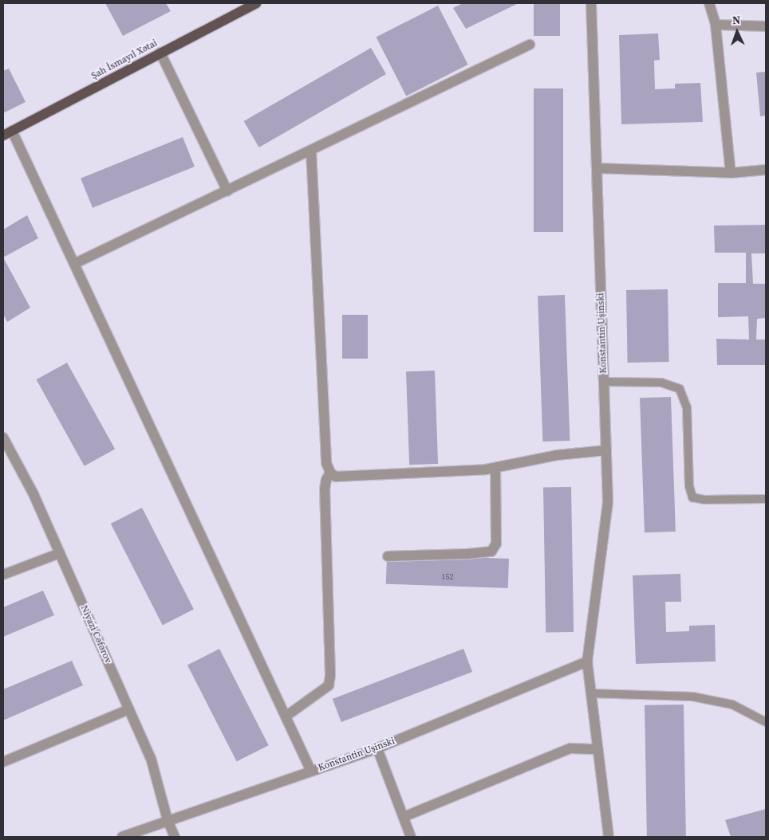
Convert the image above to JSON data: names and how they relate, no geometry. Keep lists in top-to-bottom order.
{
  "streets": {
    "main road": ["Şah İsmayıl Xətai"],
    "street": ["Konstantin Uşinski", "Niyazi Cəfərov"]
  },
  "crossings": [
    ["Konstantin Uşinski", "Niyazi Cəfərov"]
  ],
  "house_numbers": ["152"],
  "north": "top"
}
